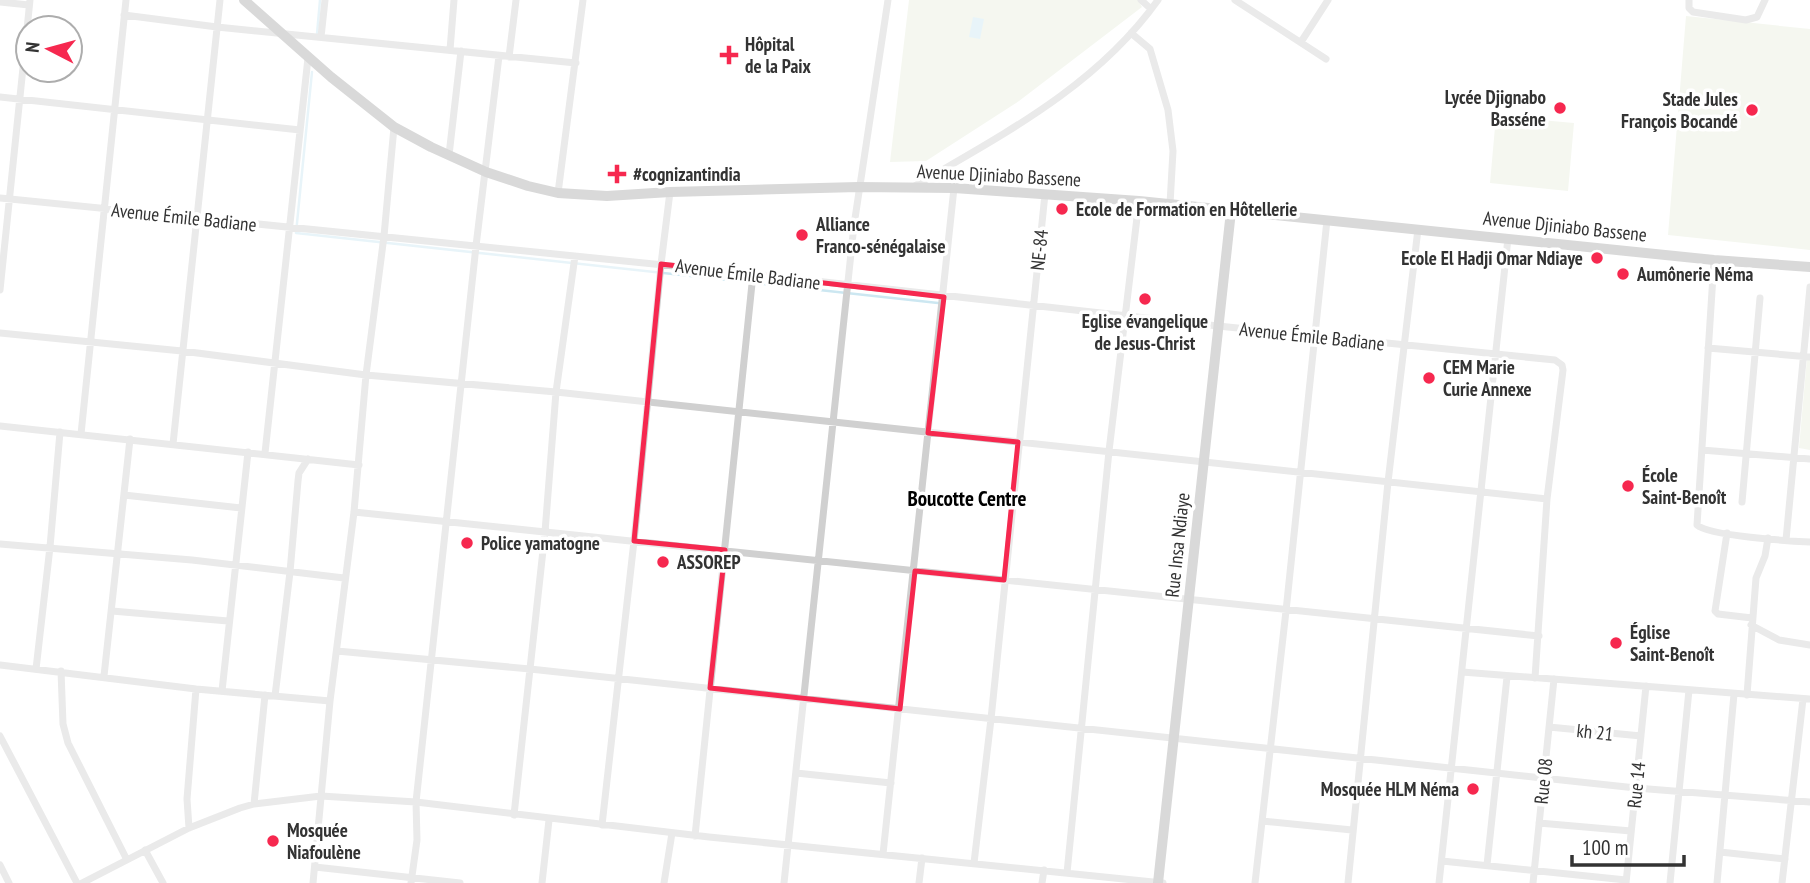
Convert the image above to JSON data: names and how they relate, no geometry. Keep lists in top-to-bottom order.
{
  "streets": {
    "main road": ["Avenue Djiniabo Bassene", "Rue Insa Ndiaye"],
    "street": [
      "Avenue Émile Badiane",
      "NE-84",
      "kh 21",
      "Rue 08",
      "Rue 14"
    ]
  },
  "crossings": [
    ["Avenue Djiniabo Bassene", "NE-84"],
    ["Avenue Djiniabo Bassene", "Rue Insa Ndiaye"],
    ["Avenue Émile Badiane", "NE-84"],
    ["Avenue Émile Badiane", "Rue Insa Ndiaye"],
    ["kh 21", "Rue 08"],
    ["kh 21", "Rue 14"]
  ],
  "districts": ["Boucotte Centre"],
  "places": {
    "health": ["Hôpital de la Paix", "#cognizantindia"],
    "other": [
      "Lycée Djignabo Basséne",
      "Stade Jules François Bocandé",
      "Ecole de Formation en Hôtellerie",
      "Alliance Franco-sénégalaise",
      "Ecole El Hadji Omar Ndiaye",
      "Aumônerie Néma",
      "Eglise évangelique de Jesus-Christ",
      "CEM Marie Curie Annexe",
      "École Saint-Benoît",
      "Police yamatogne",
      "ASSOREP",
      "Église Saint-Benoît",
      "Mosquée HLM Néma",
      "Mosquée Niafoulène"
    ]
  },
  "scale_bar": "100 m",
  "north": "left"
}
